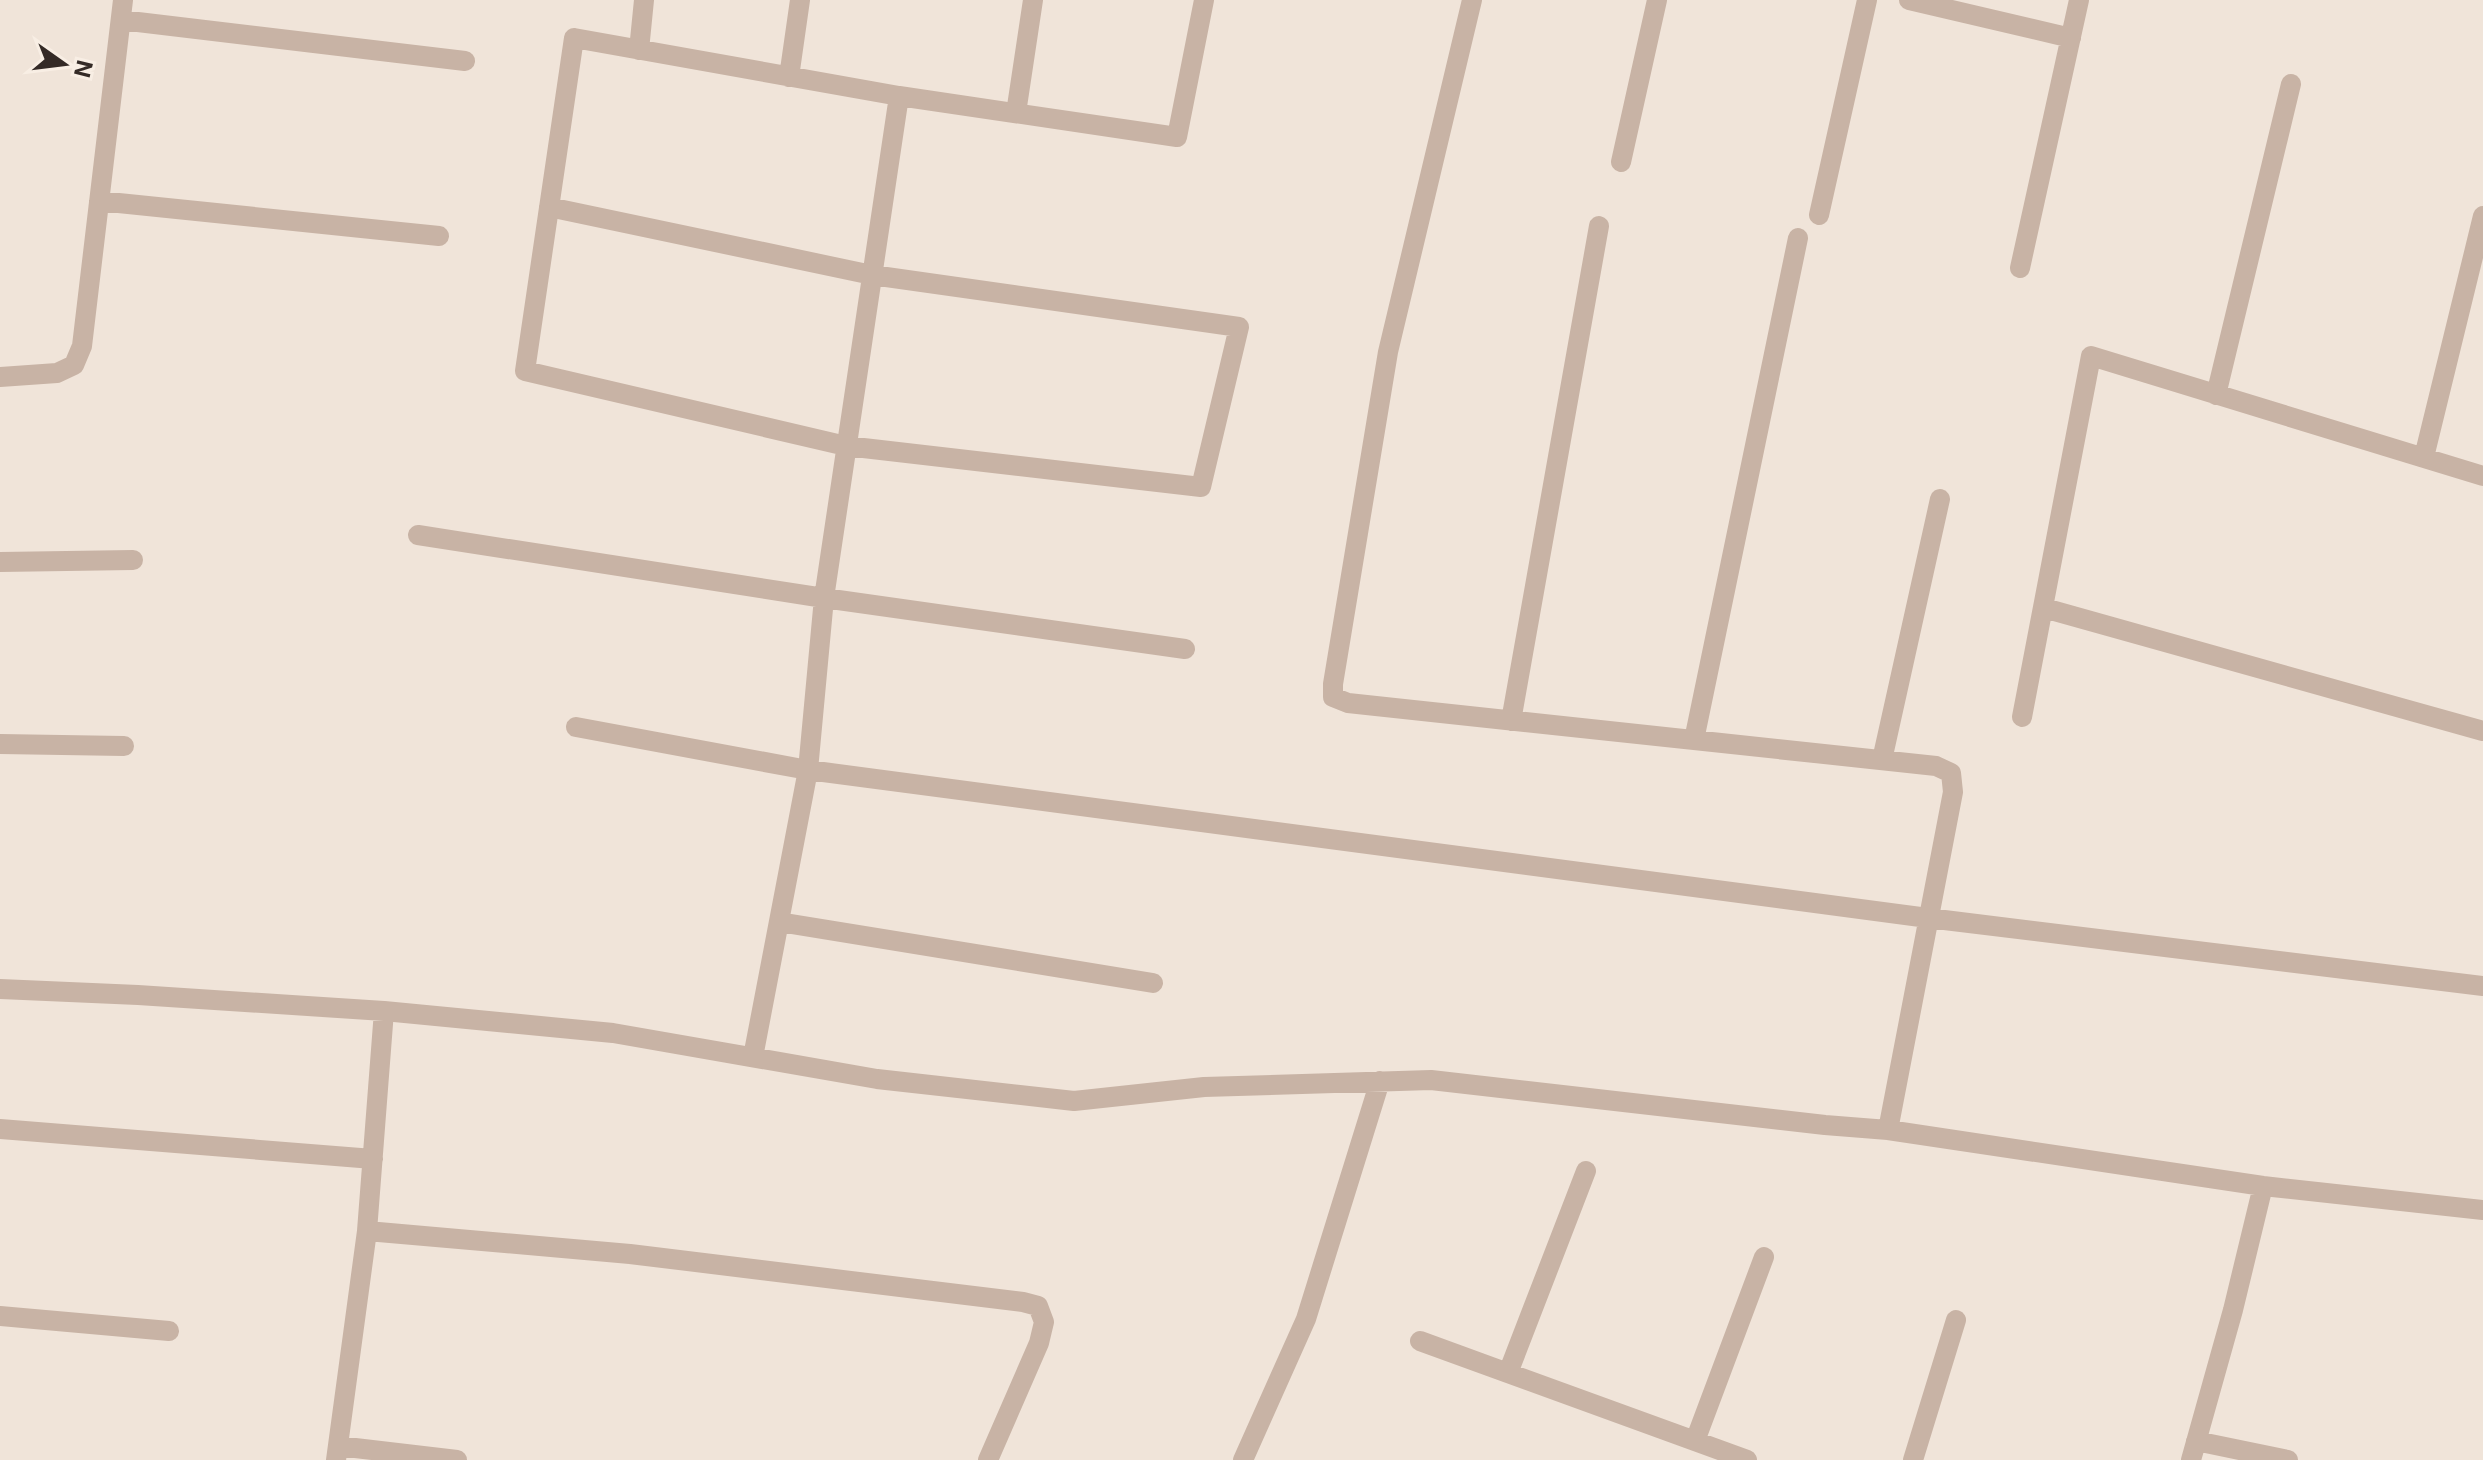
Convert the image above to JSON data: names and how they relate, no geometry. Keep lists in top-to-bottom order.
{
  "north": "right"
}
